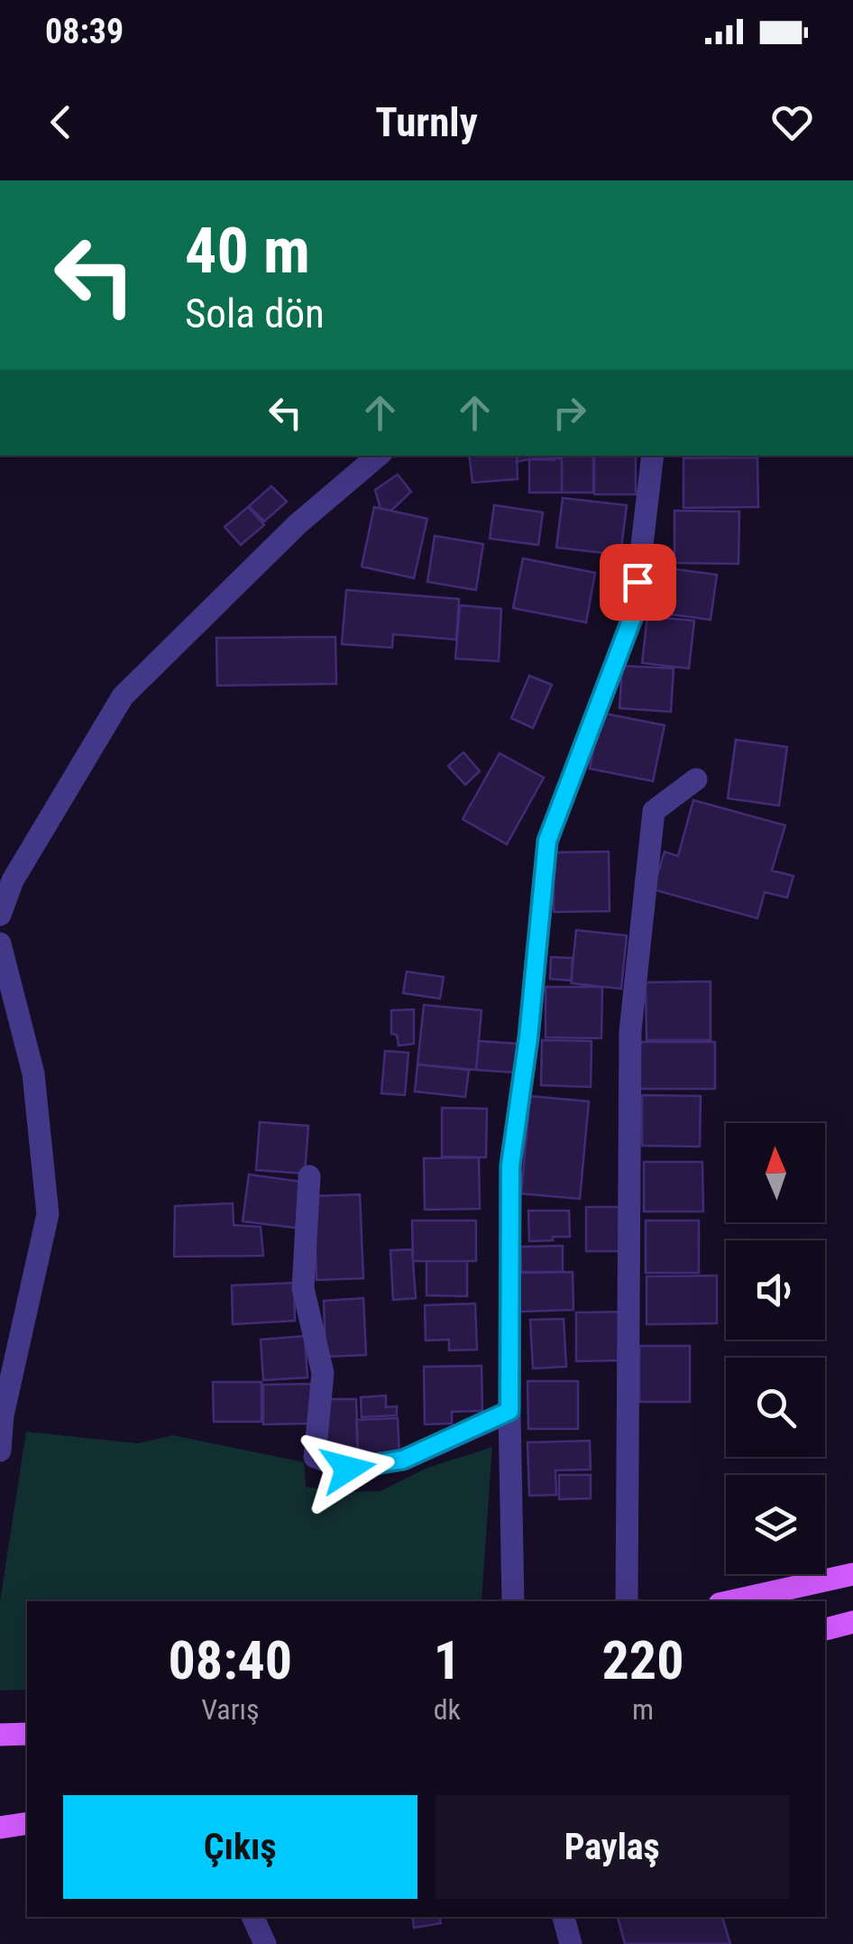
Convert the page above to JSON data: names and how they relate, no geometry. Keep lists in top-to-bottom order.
{
  "north": "top",
  "page": {
    "status": "08:39",
    "header": "Turnly",
    "turn": ["40 m", "Sola dön"],
    "eta": [
      "08:40",
      "Varış",
      "1",
      "dk",
      "220",
      "m"
    ],
    "buttons": ["Çıkış", "Paylaş"]
  }
}
